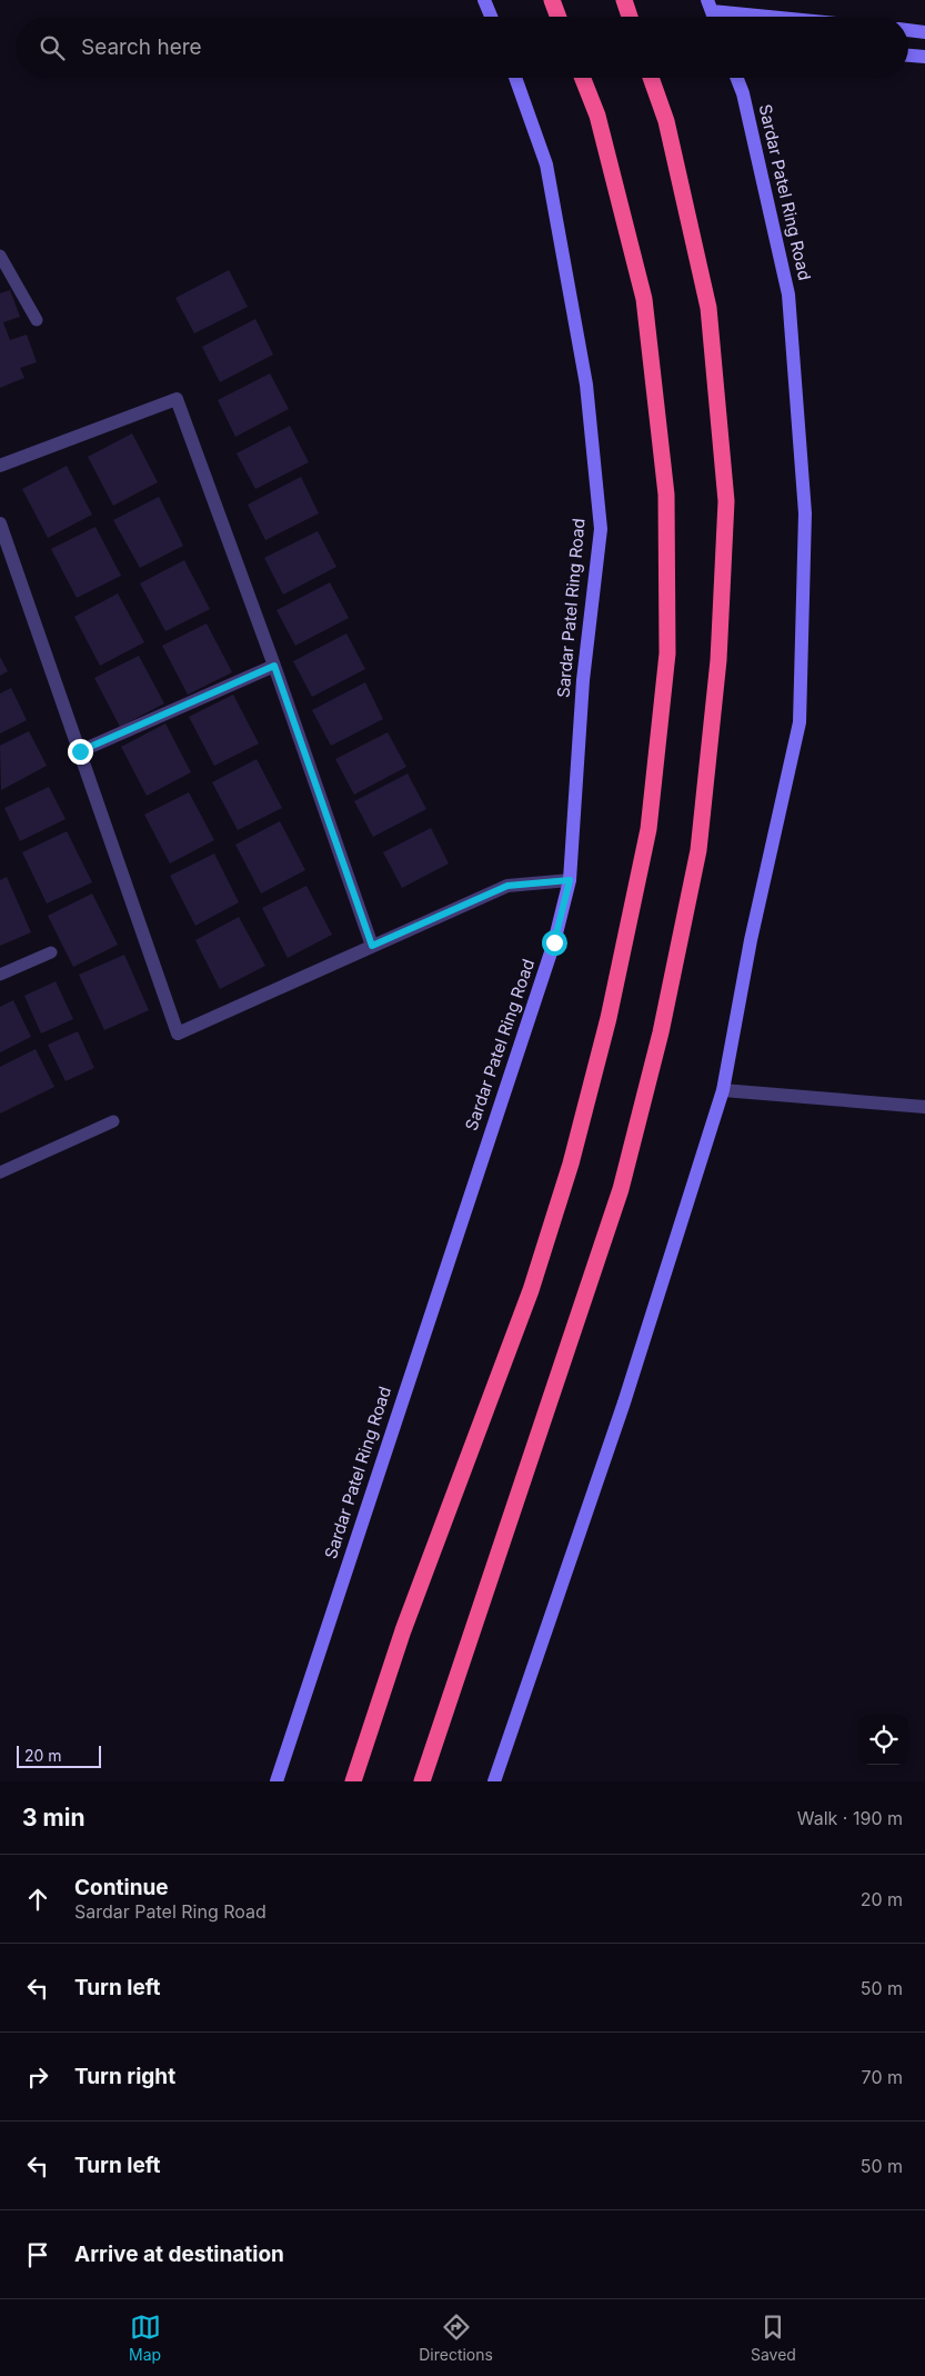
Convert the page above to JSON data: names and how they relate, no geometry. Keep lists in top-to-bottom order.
{
  "streets": {
    "street": ["Sardar Patel Ring Road"]
  },
  "scale_bar": "20 m",
  "page": {
    "search": "Search here",
    "scale": "20 m",
    "heading": ["3 min", "Walk · 190 m"],
    "list": [
      ["Continue", "Sardar Patel Ring Road", "20 m"],
      ["Turn left", "50 m"],
      ["Turn right", "70 m"],
      ["Turn left", "50 m"],
      "Arrive at destination"
    ],
    "nav": ["Map", "Directions", "Saved"]
  }
}
